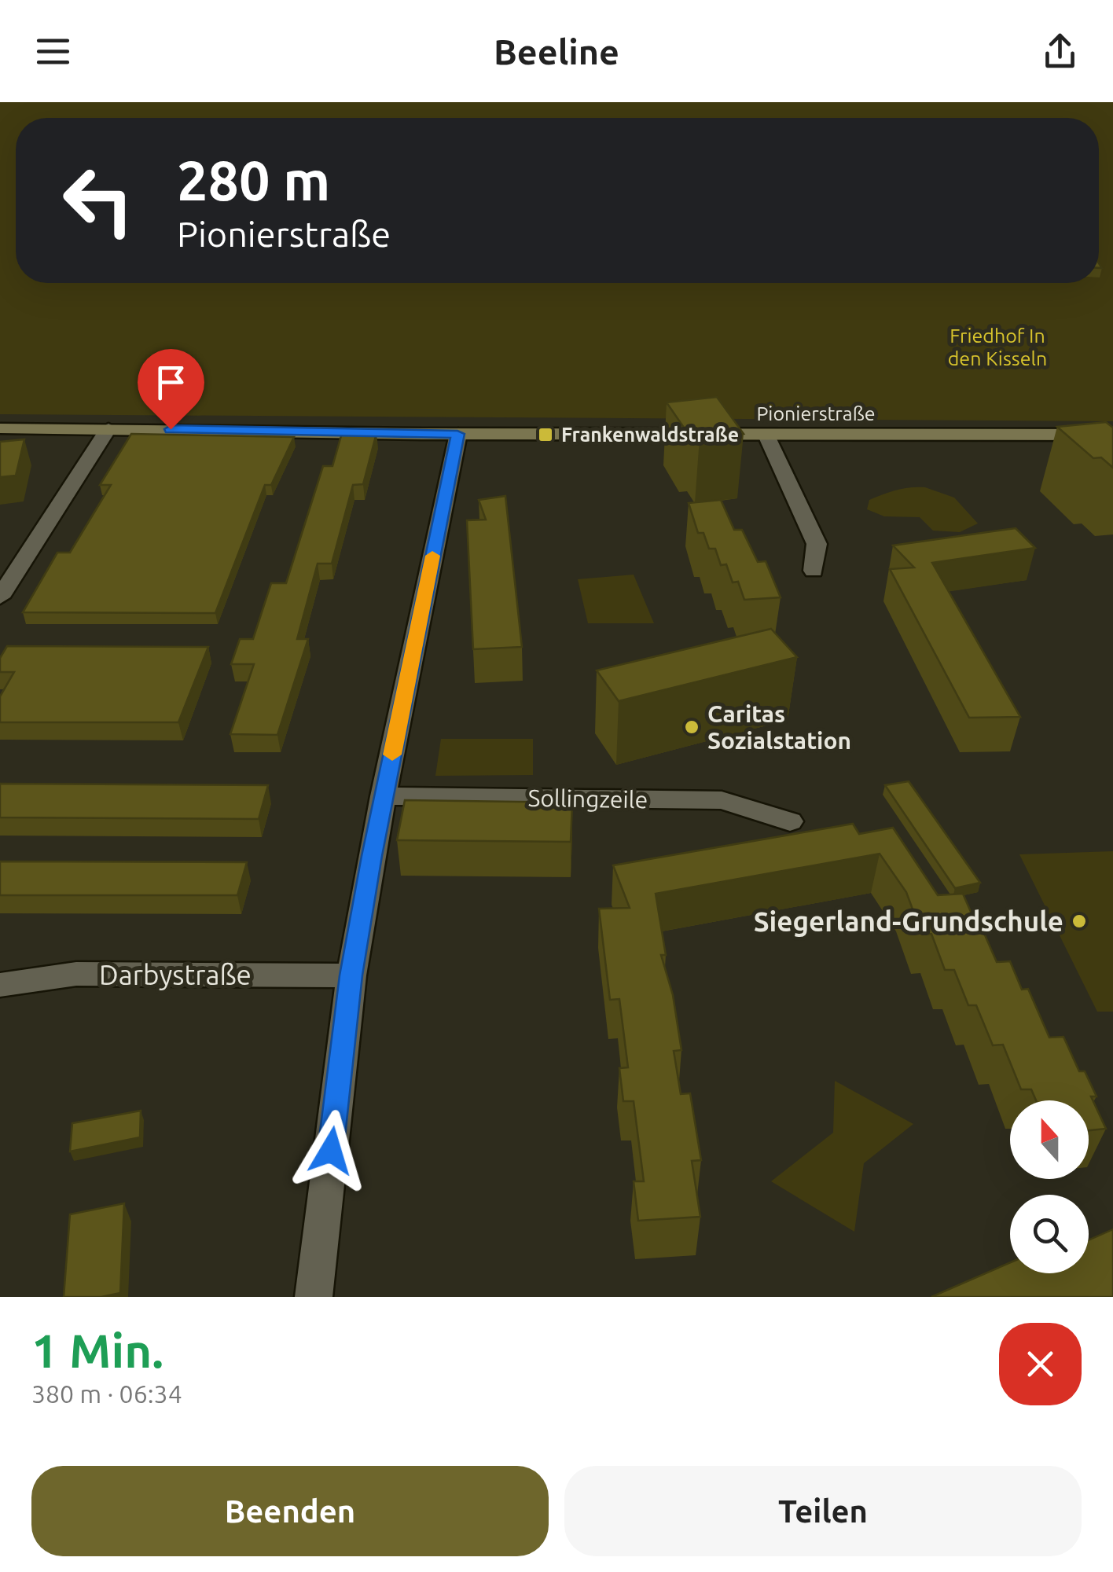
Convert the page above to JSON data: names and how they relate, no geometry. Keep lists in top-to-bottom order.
{
  "streets": {
    "street": ["Pionierstraße", "Sollingzeile", "Darbystraße"]
  },
  "parks": ["Friedhof In den Kisseln"],
  "places": {
    "transit": ["Frankenwaldstraße"],
    "other": ["Caritas Sozialstation", "Siegerland-Grundschule"]
  },
  "north": "top",
  "page": {
    "header": "Beeline",
    "turn": ["280 m", "Pionierstraße"],
    "heading": ["1 Min.", "380 m · 06:34"],
    "buttons": ["Beenden", "Teilen"]
  }
}
